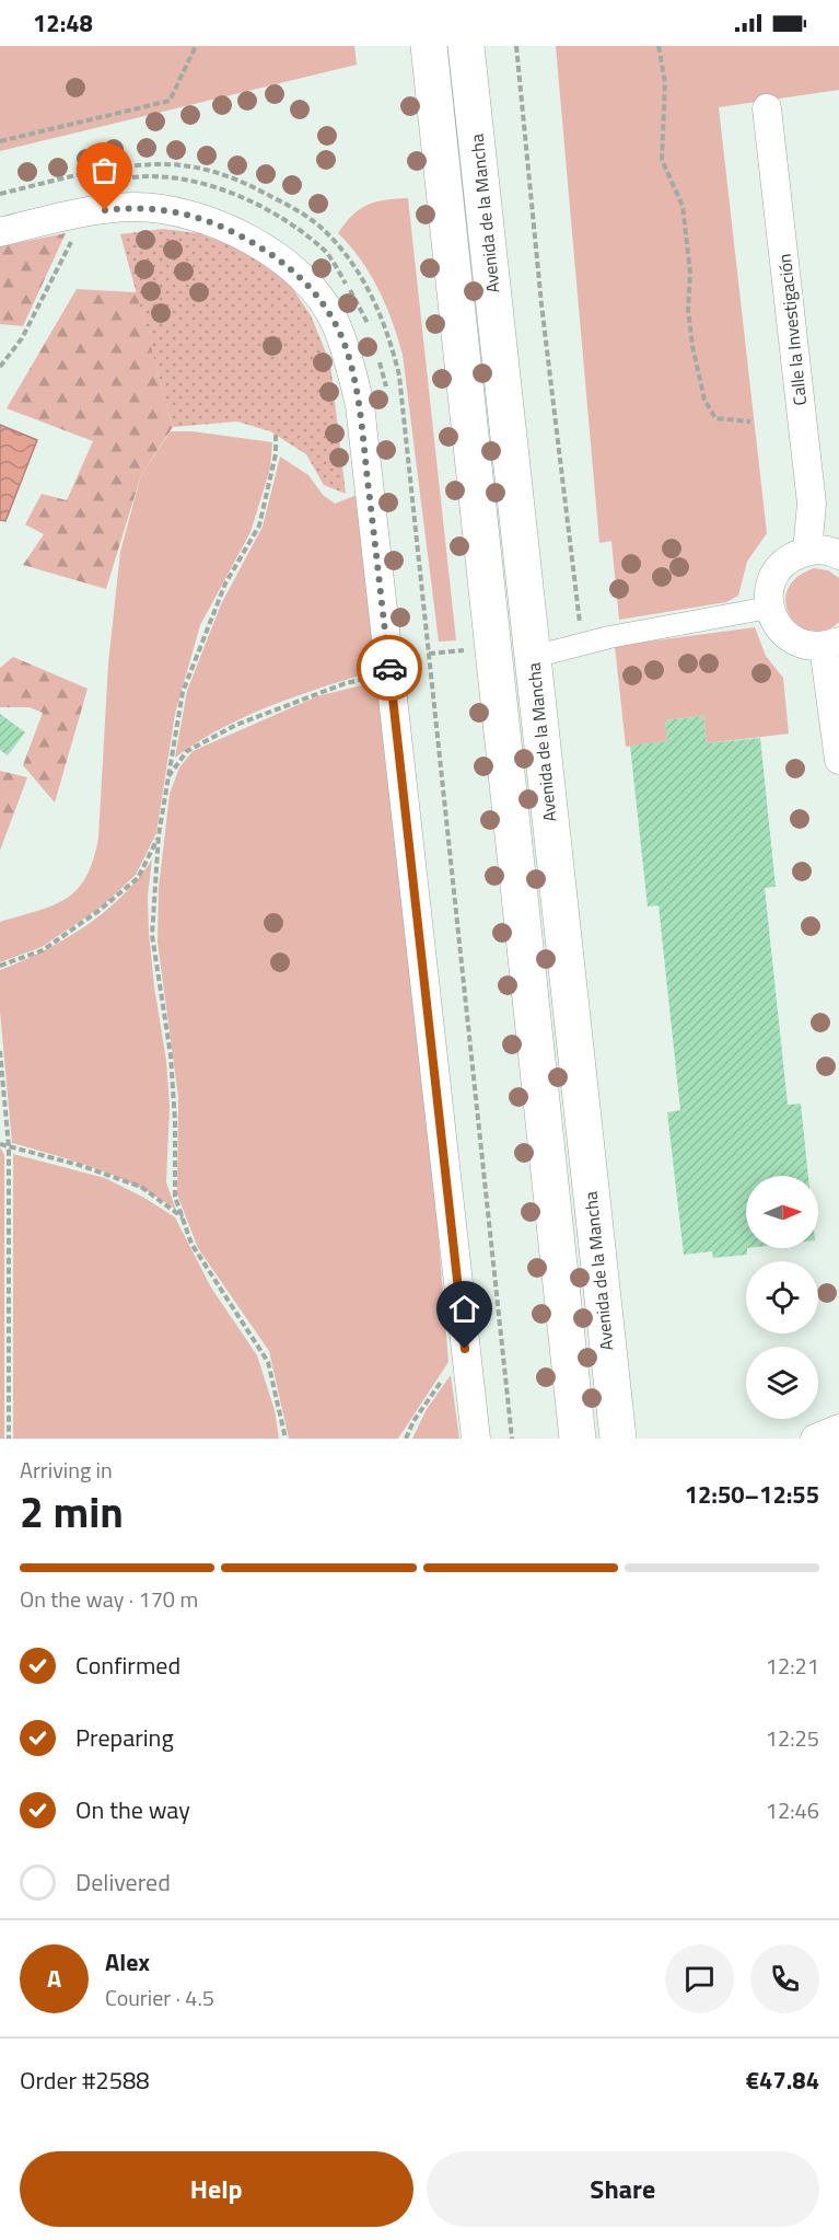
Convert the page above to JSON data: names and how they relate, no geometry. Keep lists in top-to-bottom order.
{
  "streets": {
    "main road": ["Avenida de la Mancha"],
    "street": ["Calle la Investigación"]
  },
  "north": "right",
  "page": {
    "status": "12:48",
    "heading": ["2 min", "Arriving in", "12:50–12:55"],
    "panel": [
      "Alex",
      "Courier · 4.5",
      "Order #2588",
      "€47.84"
    ],
    "bar": "On the way · 170 m",
    "list": [
      ["Confirmed", "12:21"],
      ["Preparing", "12:25"],
      ["On the way", "12:46"],
      "Delivered"
    ],
    "round": "A",
    "buttons": ["Help", "Share"]
  }
}
